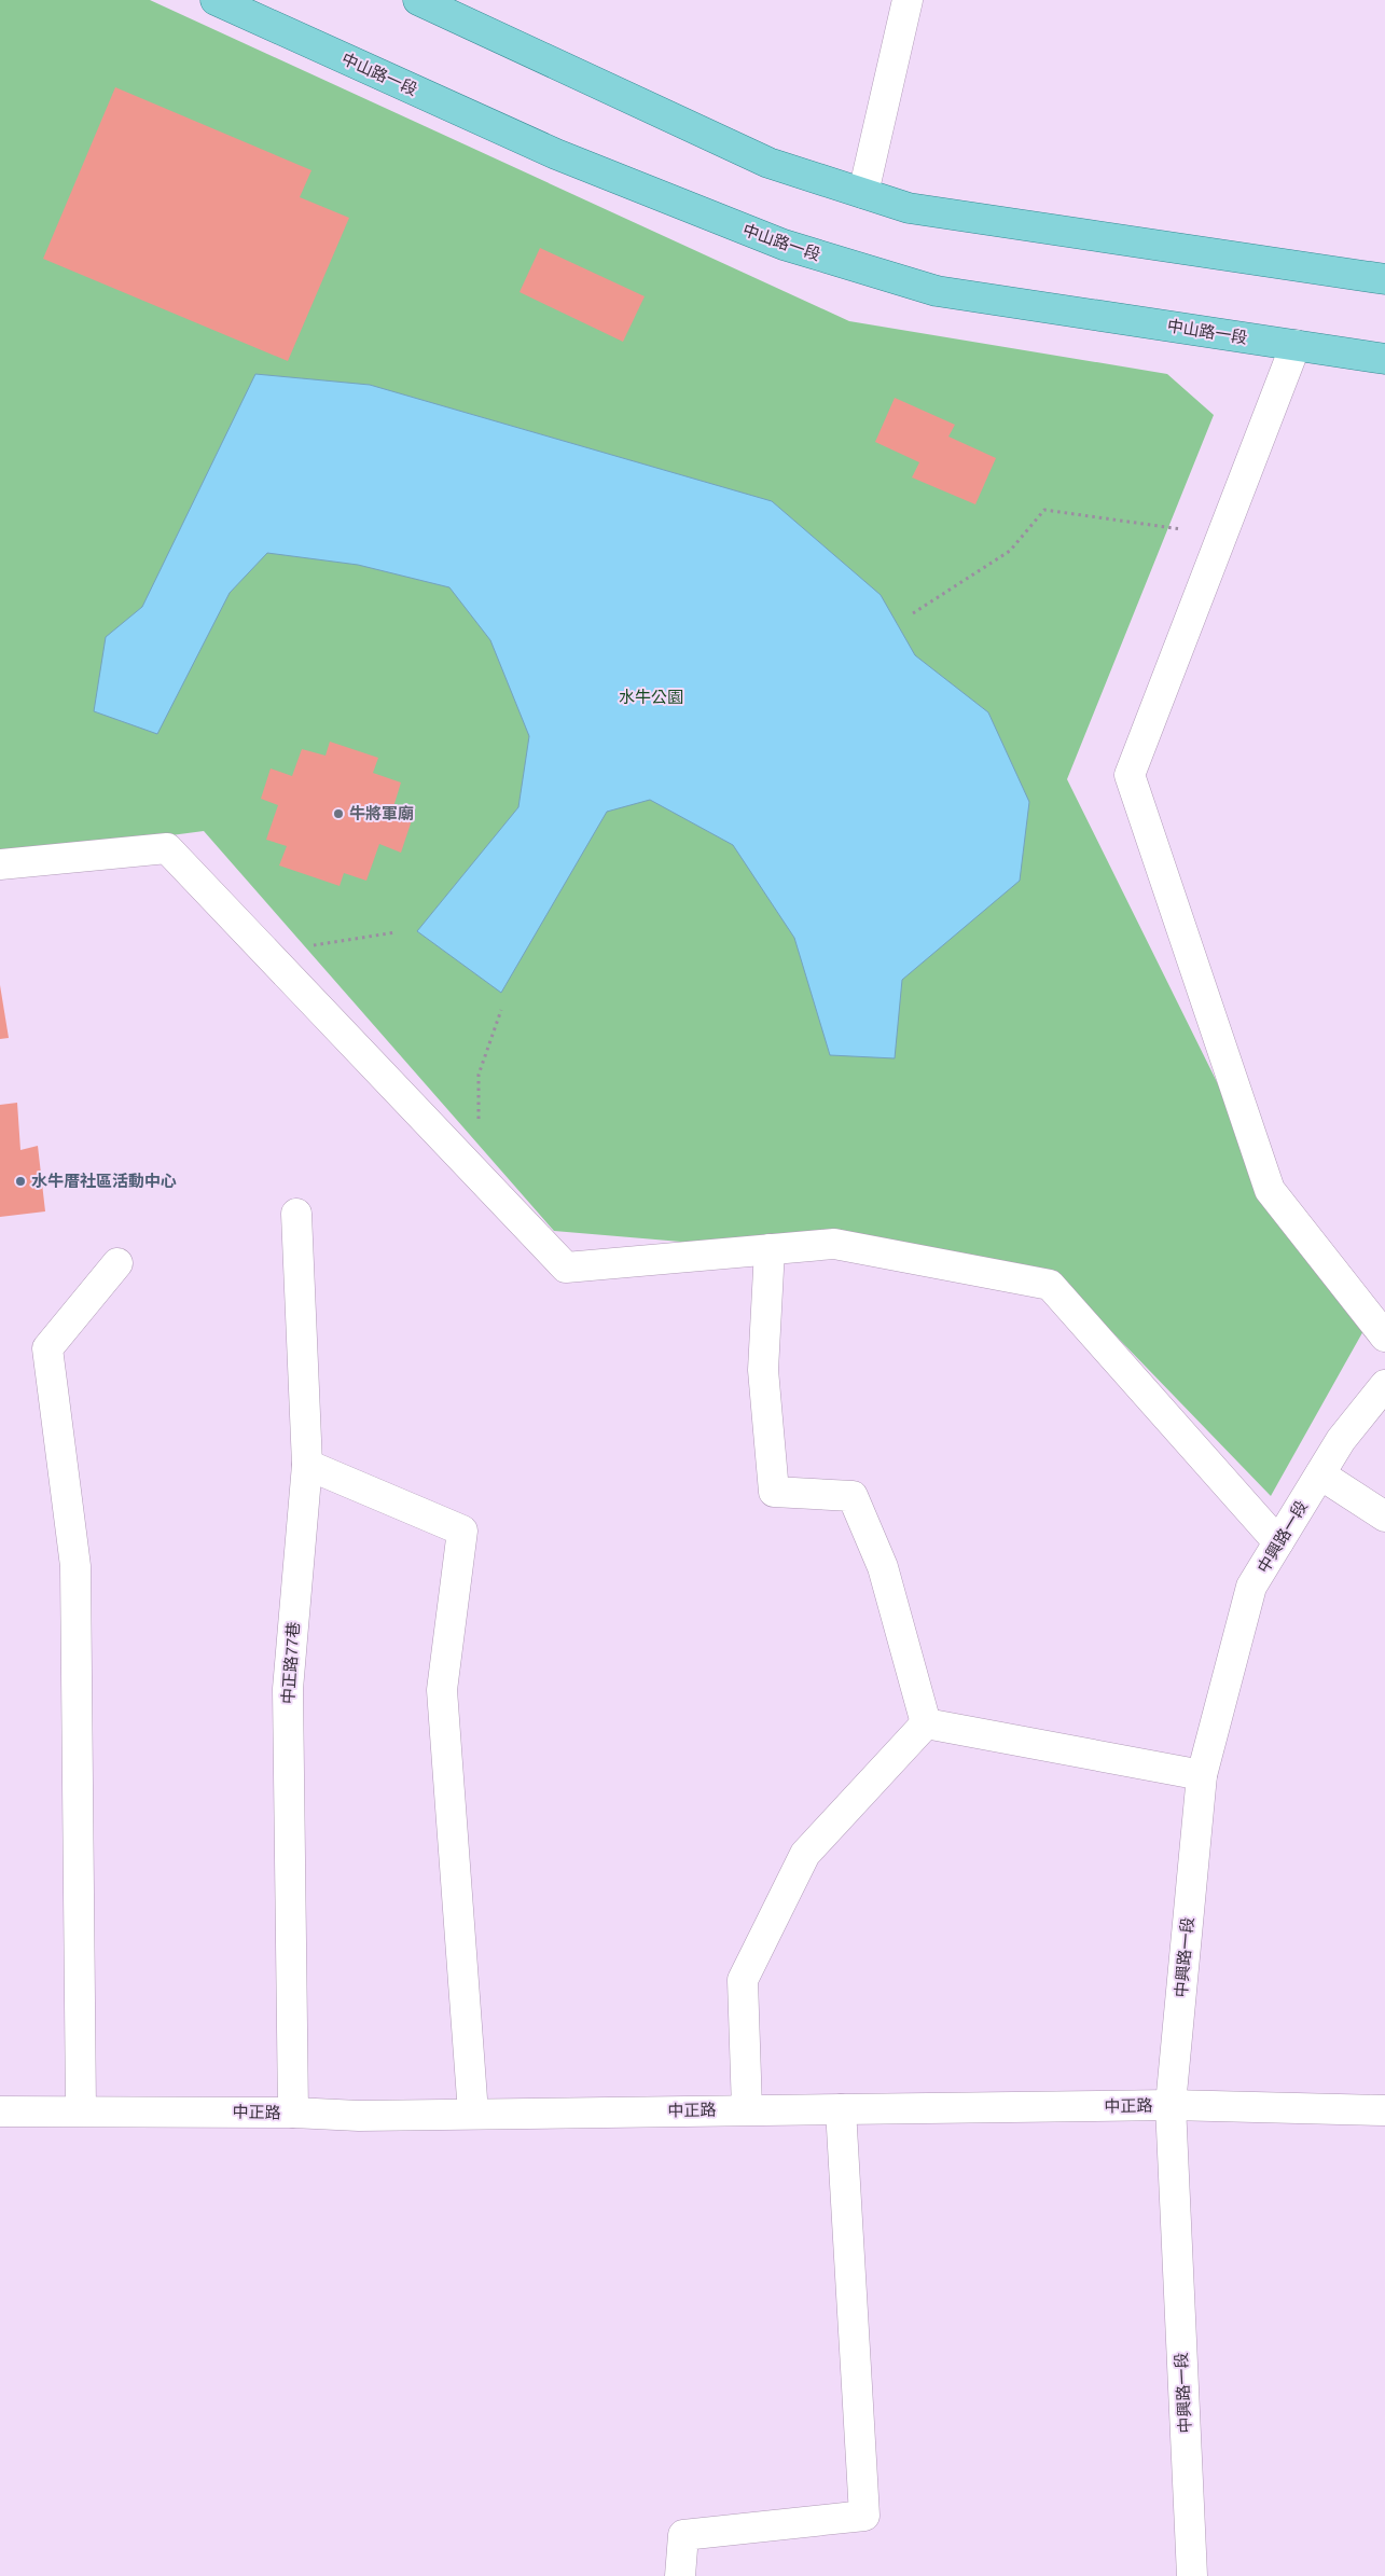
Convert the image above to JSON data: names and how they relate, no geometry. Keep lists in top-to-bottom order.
{
  "streets": {
    "main road": ["中山路一段"],
    "street": ["中興路一段", "中正路77巷", "中正路"]
  },
  "crossings": [
    ["中興路一段", "中正路"],
    ["中正路77巷", "中正路"]
  ],
  "parks": ["水牛公園"],
  "places": ["牛將軍廟", "水牛厝社區活動中心"]
}
